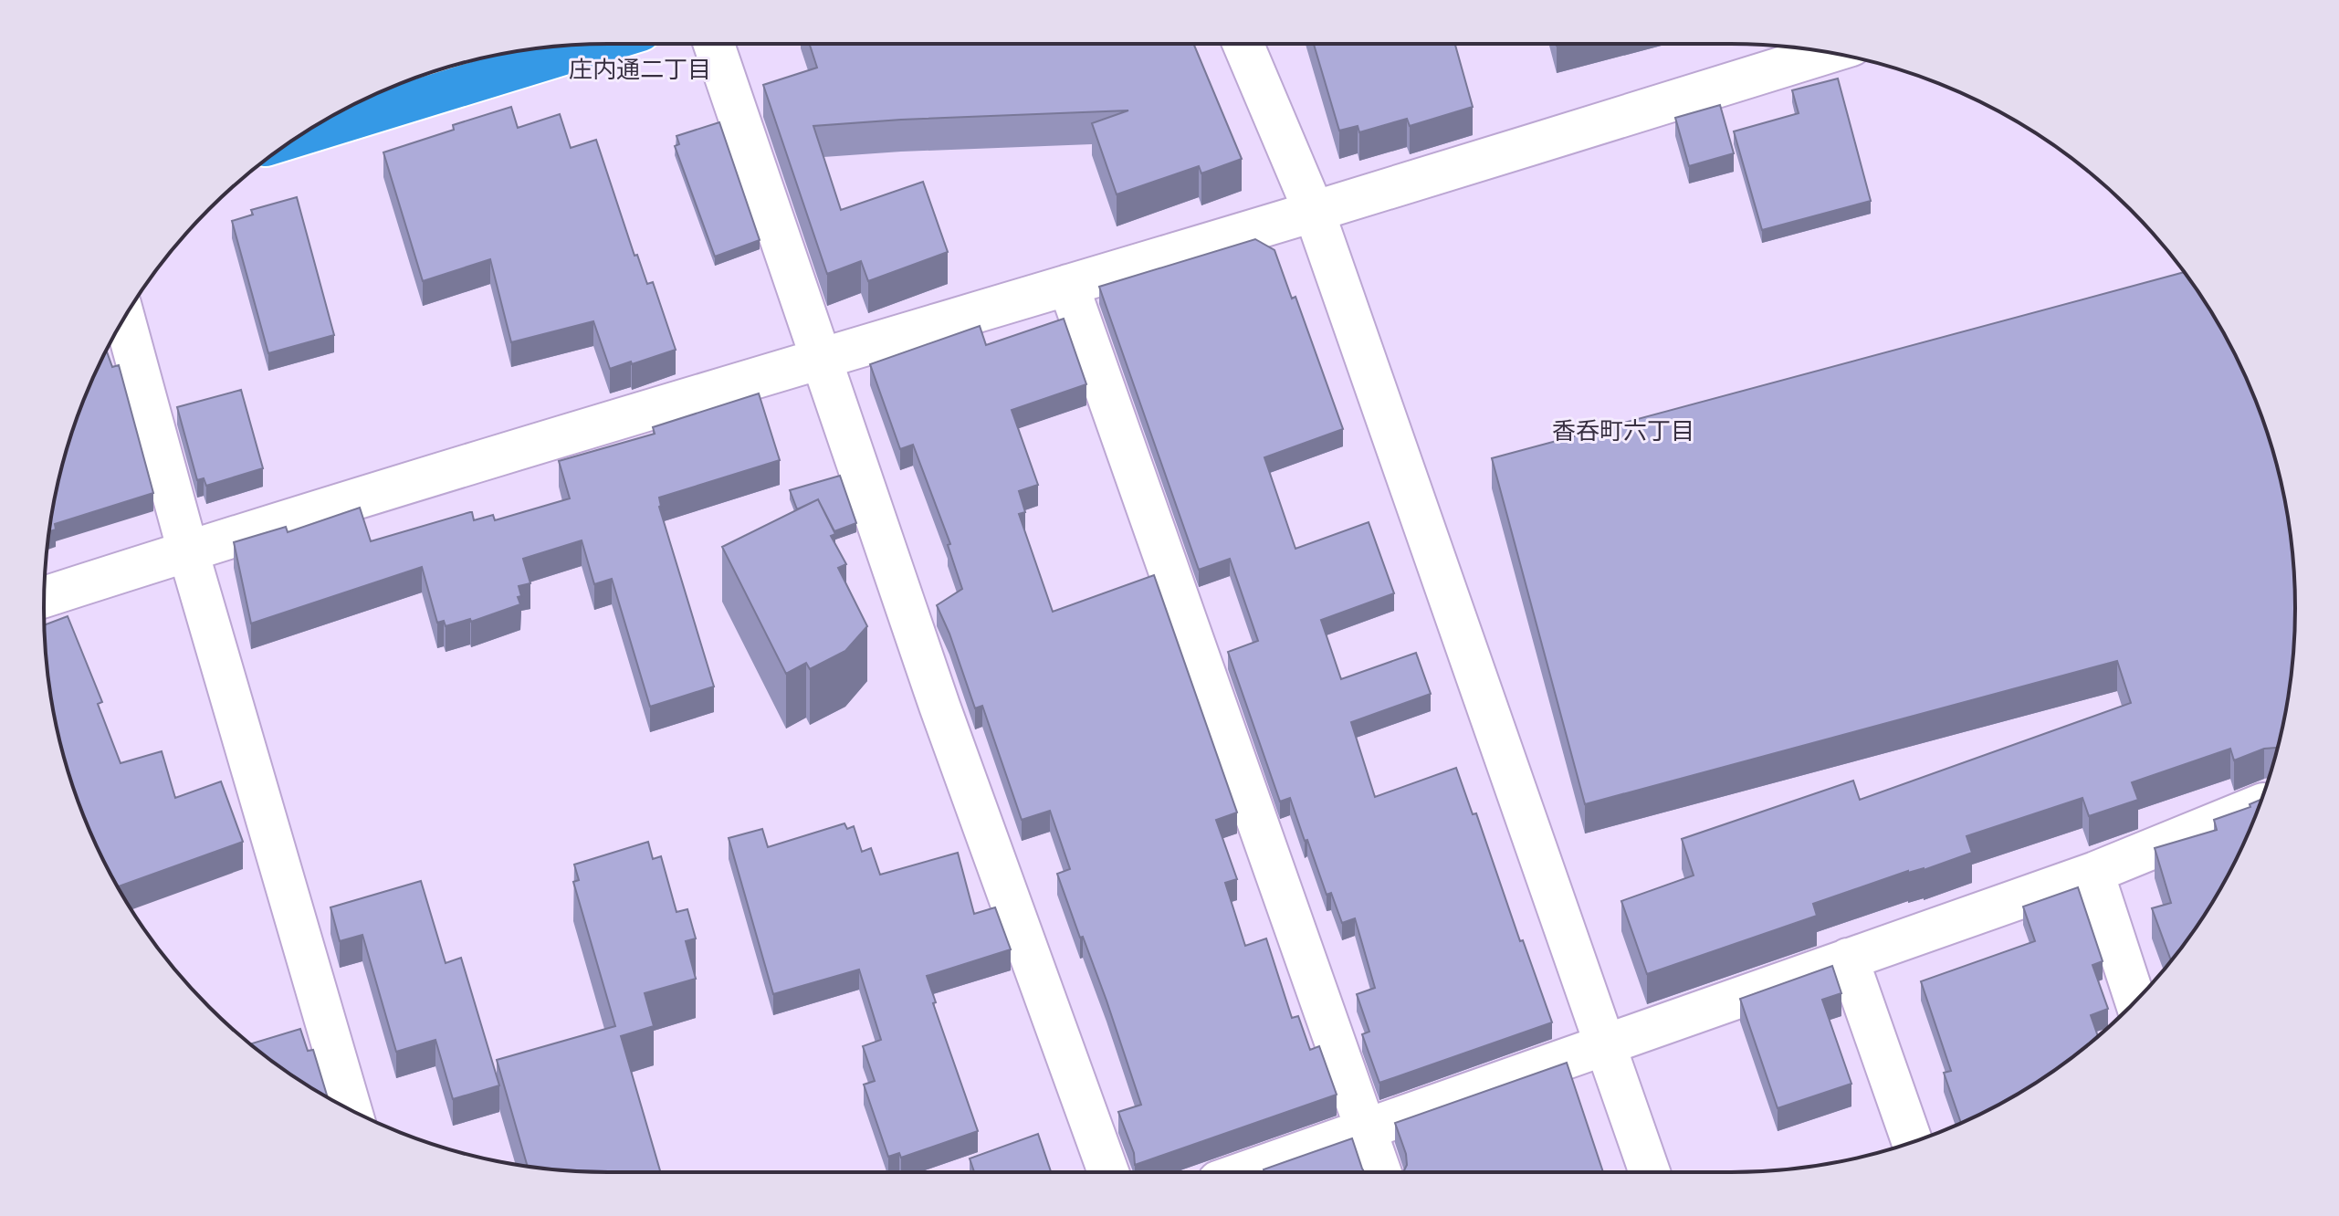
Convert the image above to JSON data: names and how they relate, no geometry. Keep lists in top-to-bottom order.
{
  "districts": ["庄内通二丁目", "香呑町六丁目"]
}
